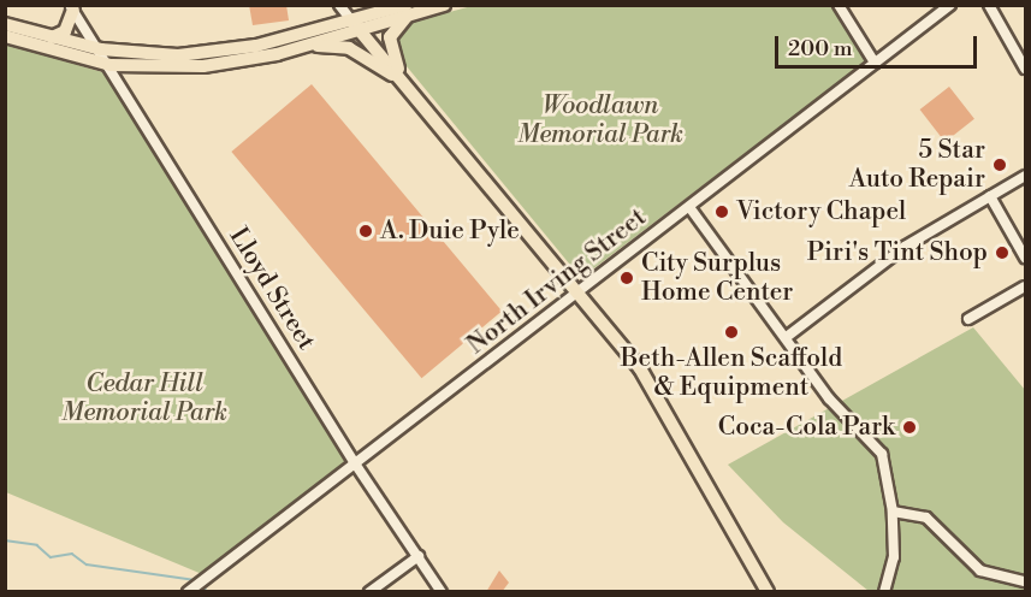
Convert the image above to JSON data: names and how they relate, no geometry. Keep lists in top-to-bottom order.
{
  "streets": {
    "street": ["North Irving Street", "Lloyd Street"]
  },
  "crossings": [
    ["North Irving Street", "Lloyd Street"]
  ],
  "parks": ["Woodlawn Memorial Park", "Cedar Hill Memorial Park"],
  "places": [
    "5 Star Auto Repair",
    "Victory Chapel",
    "A. Duie Pyle",
    "Piri's Tint Shop",
    "City Surplus Home Center",
    "Beth-Allen Scaffold & Equipment",
    "Coca-Cola Park"
  ],
  "scale_bar": "200 m"
}
